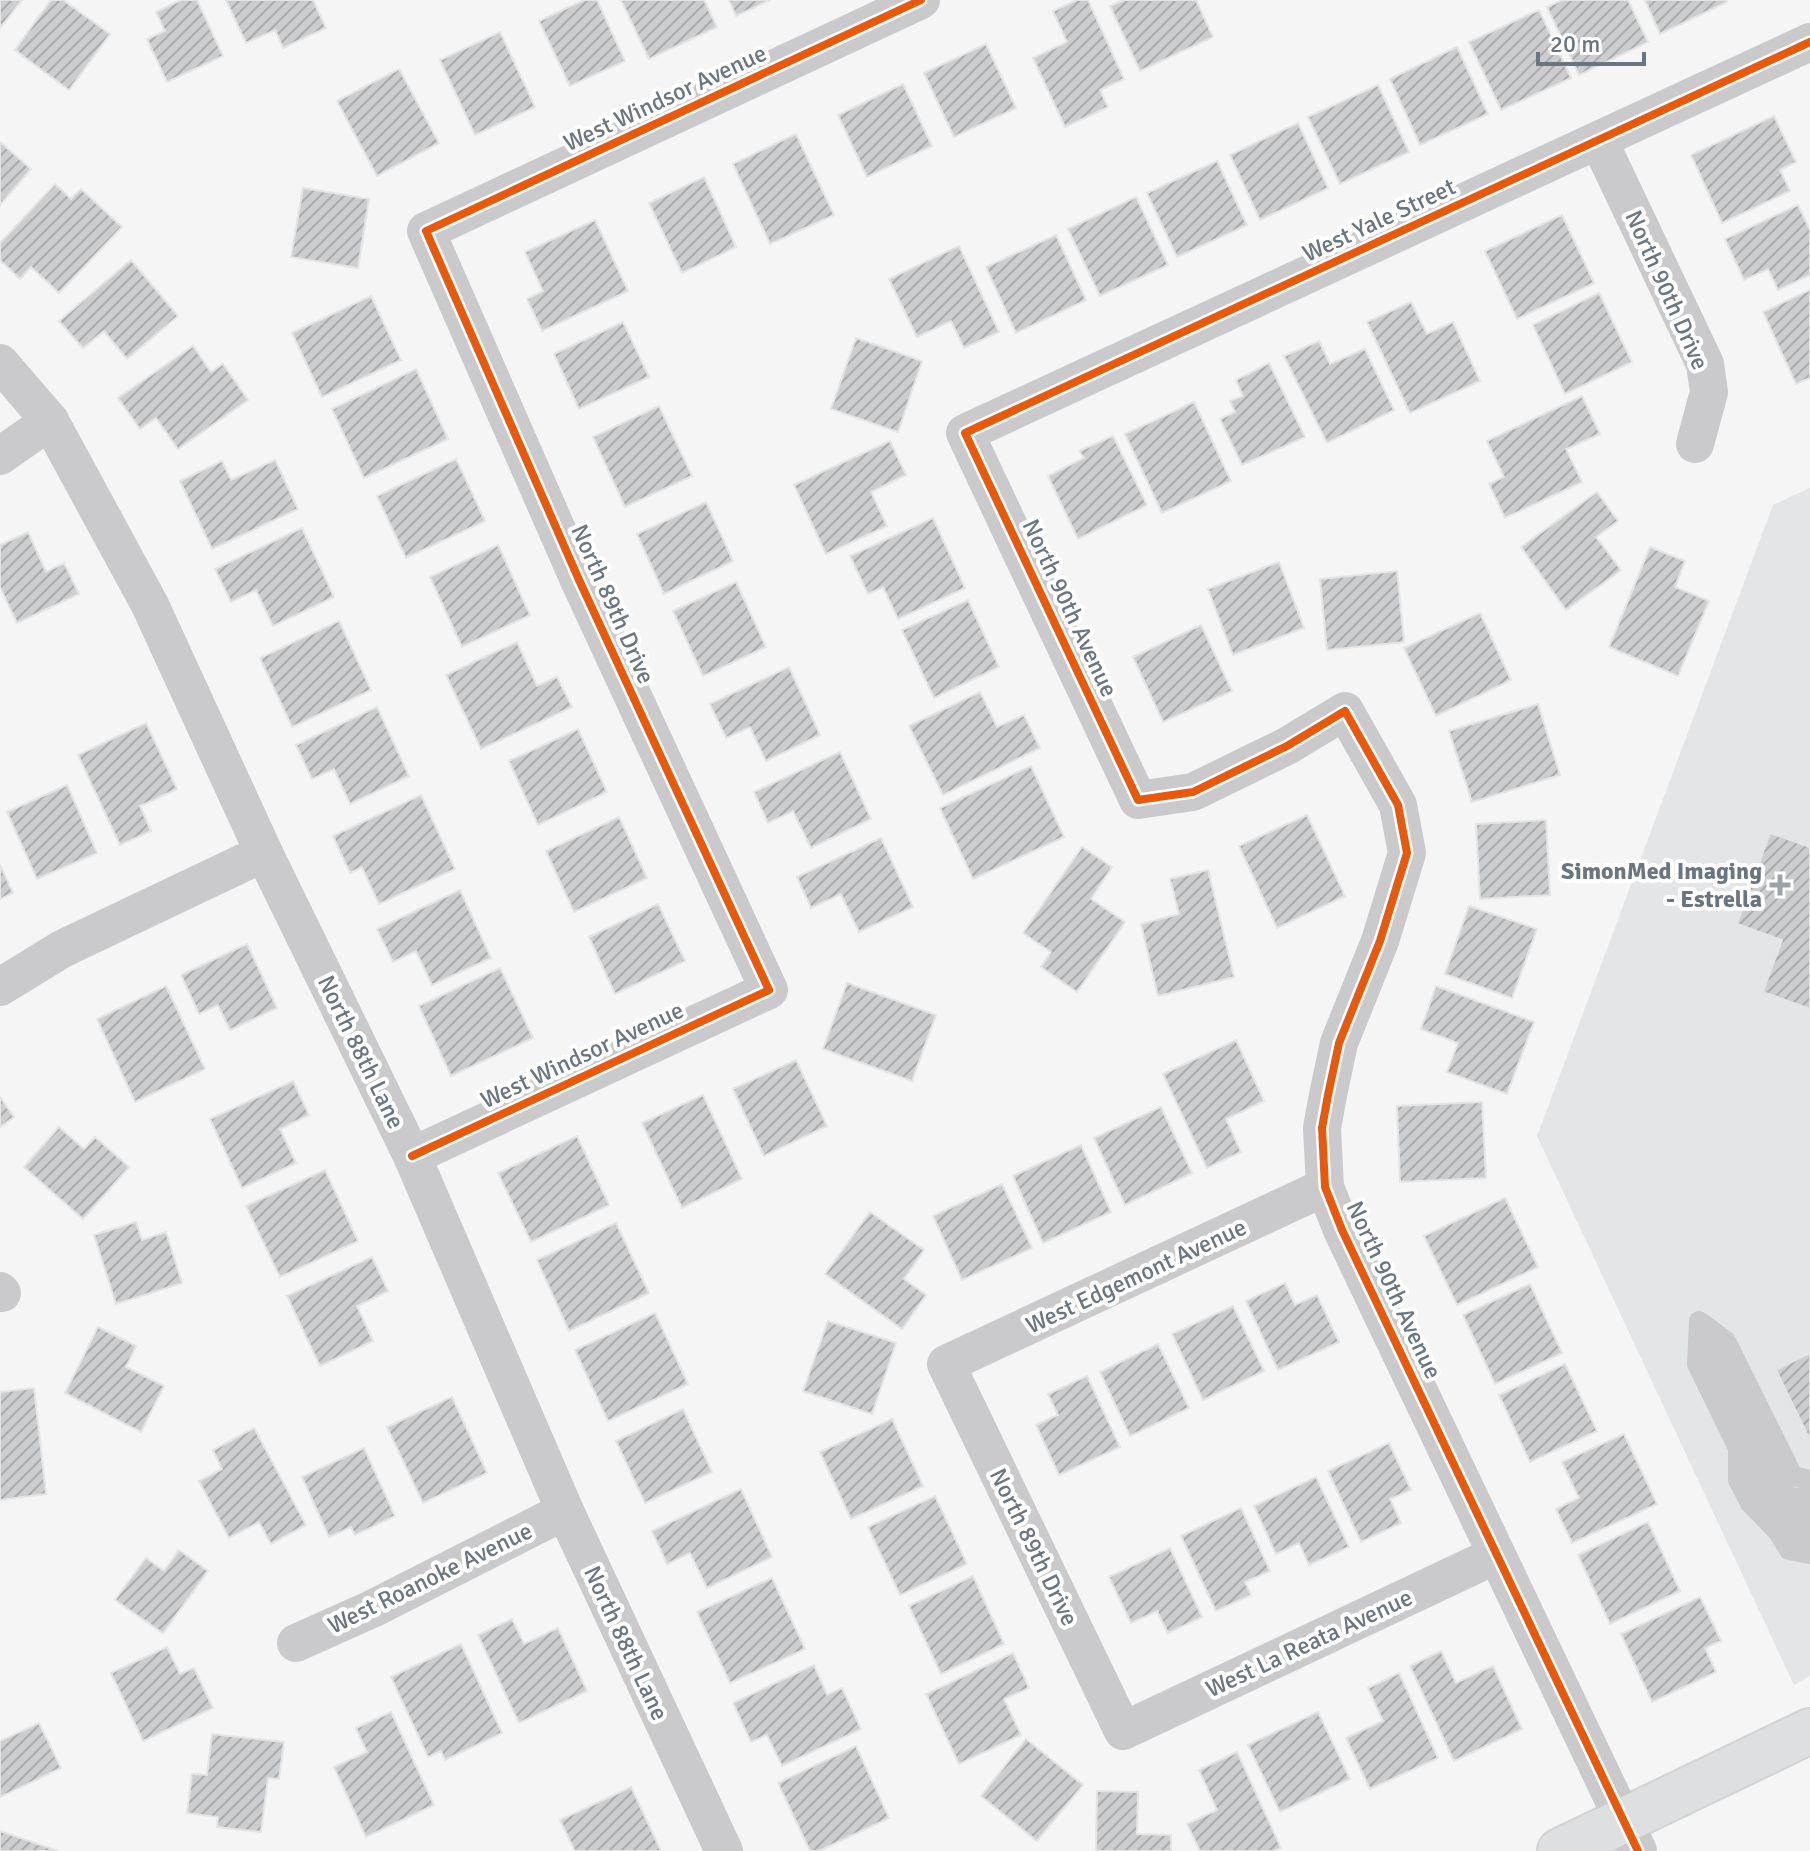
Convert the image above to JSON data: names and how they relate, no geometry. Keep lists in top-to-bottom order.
{
  "streets": {
    "street": [
      "West Windsor Avenue",
      "West Yale Street",
      "North 90th Drive",
      "North 89th Drive",
      "North 90th Avenue",
      "North 88th Lane",
      "West Edgemont Avenue",
      "West Roanoke Avenue",
      "West La Reata Avenue"
    ]
  },
  "crossings": [
    ["West Windsor Avenue", "North 89th Drive"],
    ["West Windsor Avenue", "North 88th Lane"],
    ["West Yale Street", "North 90th Drive"],
    ["West Yale Street", "North 90th Avenue"],
    ["North 89th Drive", "West Edgemont Avenue"],
    ["North 89th Drive", "West La Reata Avenue"],
    ["North 90th Avenue", "West Edgemont Avenue"],
    ["North 90th Avenue", "West La Reata Avenue"],
    ["North 88th Lane", "West Roanoke Avenue"]
  ],
  "places": {
    "health": ["SimonMed Imaging - Estrella"]
  },
  "scale_bar": "20 m"
}
